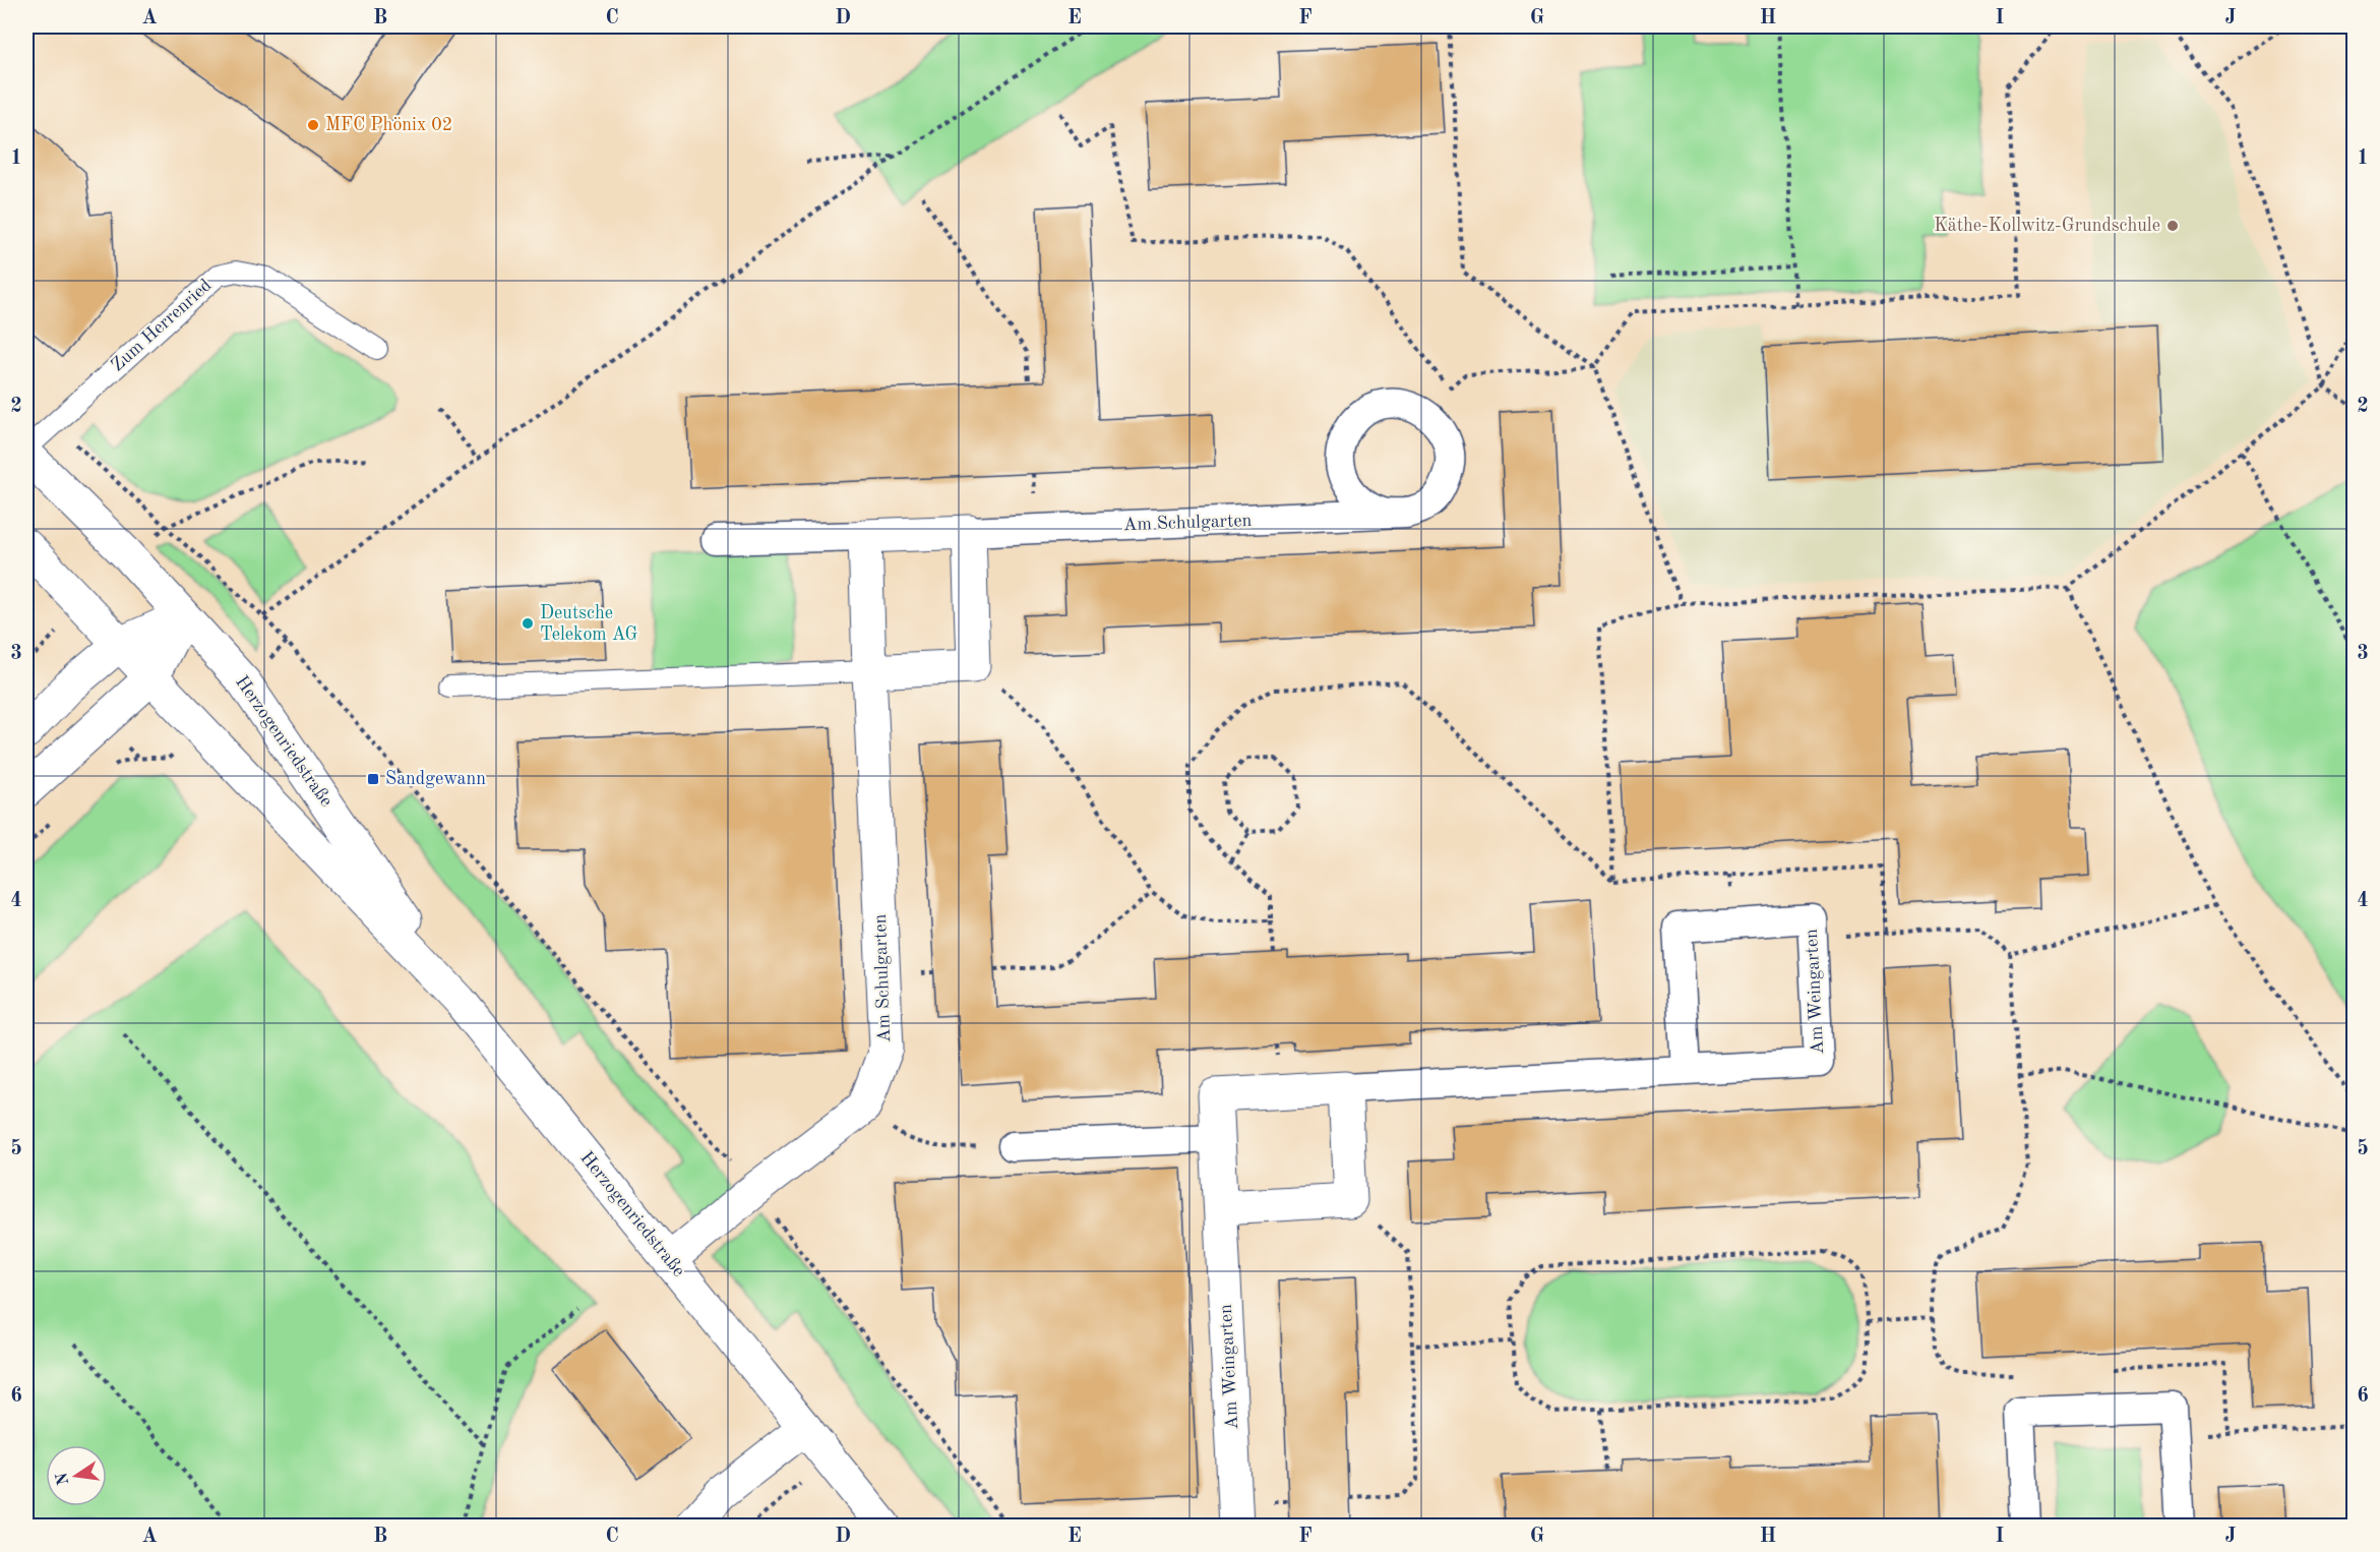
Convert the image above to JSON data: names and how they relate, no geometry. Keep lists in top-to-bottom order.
{
  "streets": {
    "street": ["Am Schulgarten", "Herzogenriedstraße", "Am Weingarten"],
    "lane": ["Zum Herrenried"]
  },
  "places": {
    "other": ["MFC Phönix 02", "Käthe-Kollwitz-Grundschule", "Deutsche Telekom AG"],
    "transit": ["Sandgewann"]
  },
  "north": "left",
  "grid": {
    "columns": [
      "A",
      "B",
      "C",
      "D",
      "E",
      "F",
      "G",
      "H",
      "I",
      "J"
    ],
    "rows": [
      "1",
      "2",
      "3",
      "4",
      "5",
      "6"
    ]
  }
}
